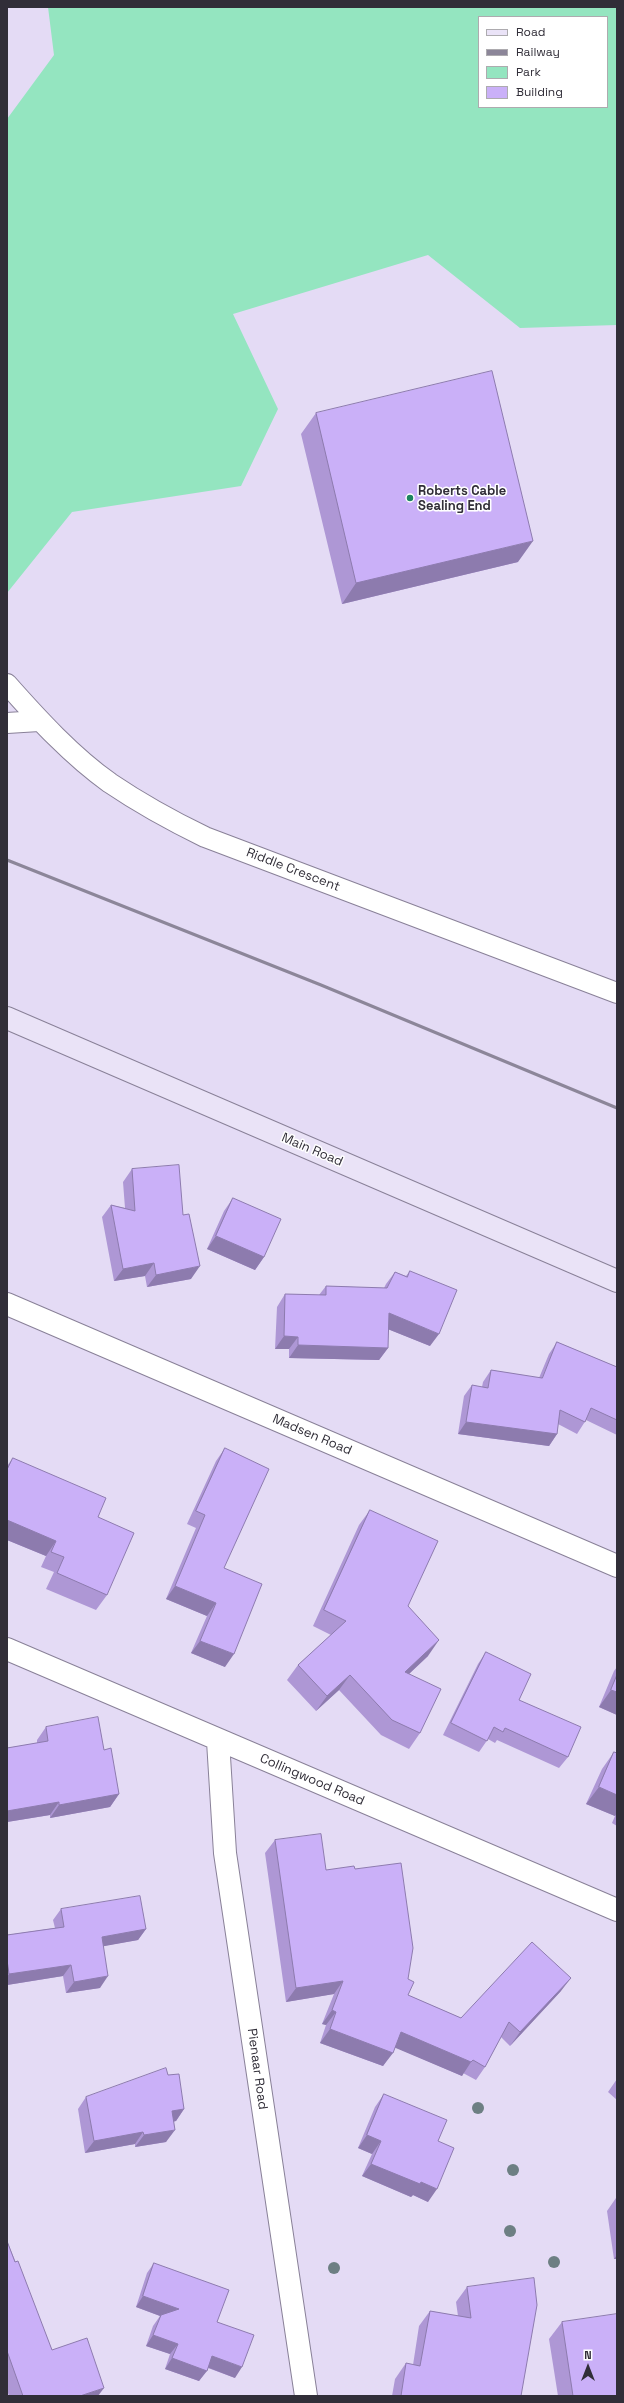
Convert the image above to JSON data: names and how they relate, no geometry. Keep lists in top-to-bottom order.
{
  "streets": {
    "main road": ["Main Road"],
    "street": ["Madsen Road", "Collingwood Road", "Pienaar Road"],
    "lane": ["Riddle Crescent"]
  },
  "crossings": [
    ["Collingwood Road", "Pienaar Road"]
  ],
  "places": ["Roberts Cable Sealing End"],
  "legend": [
    "Road",
    "Railway",
    "Park",
    "Building"
  ],
  "north": "top"
}
